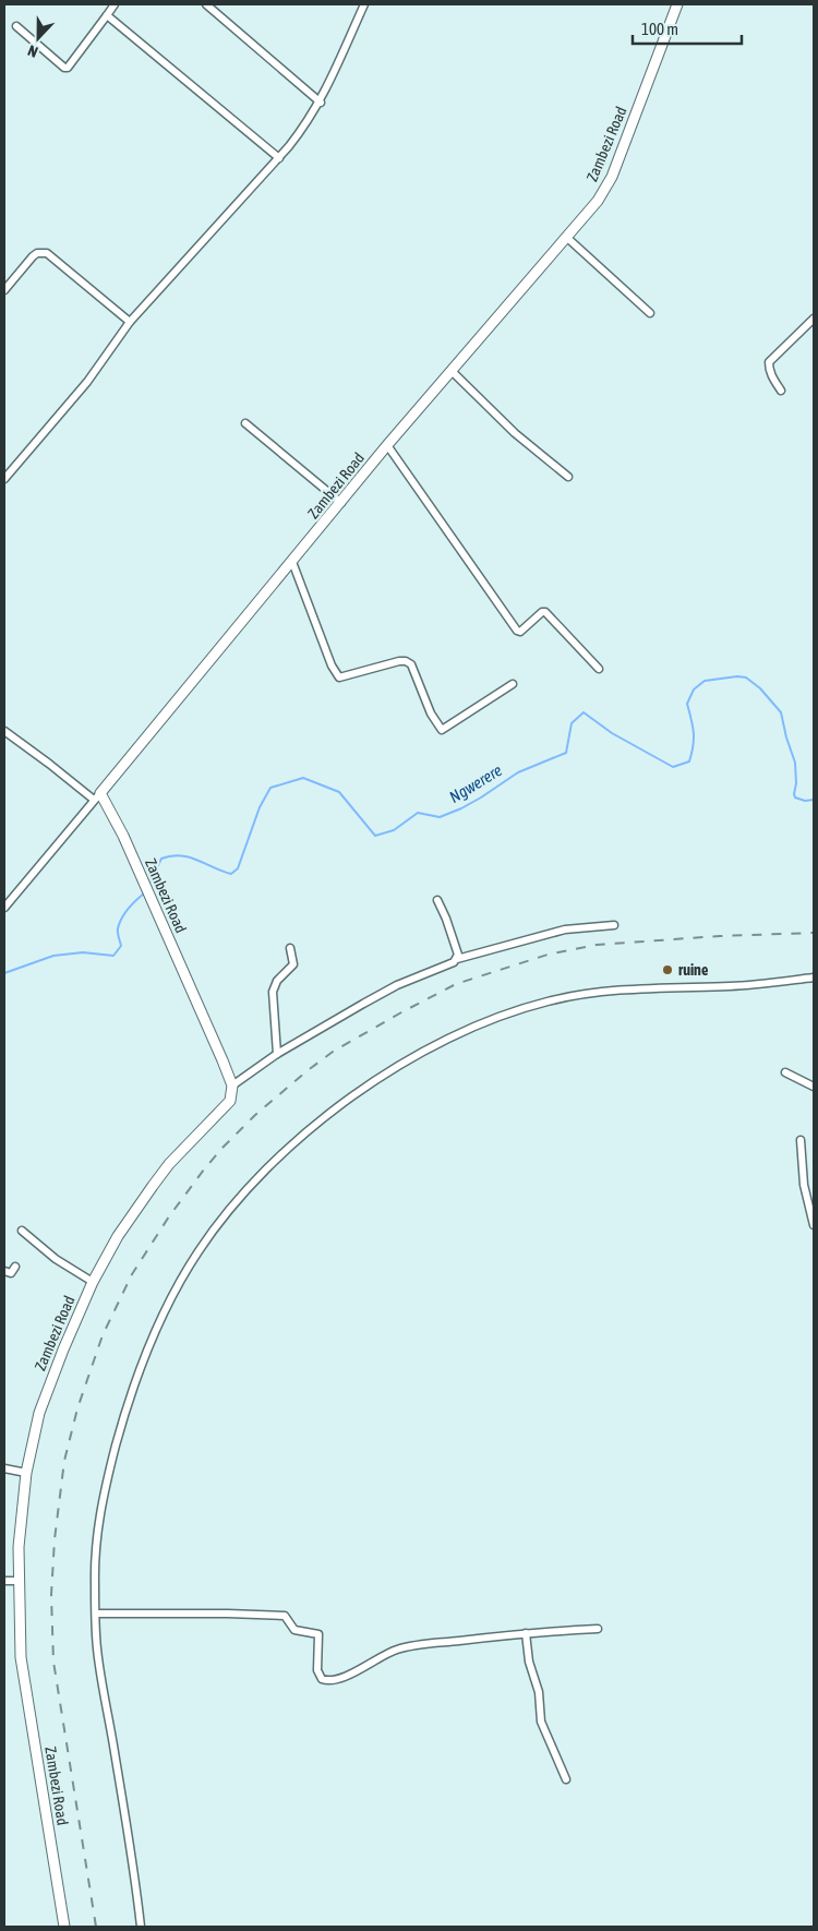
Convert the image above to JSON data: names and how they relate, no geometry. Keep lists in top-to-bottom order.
{
  "streets": {
    "main road": ["Zambezi Road"]
  },
  "water": ["Ngwerere"],
  "places": ["ruine"],
  "scale_bar": "100 m",
  "north": "bottom"
}
